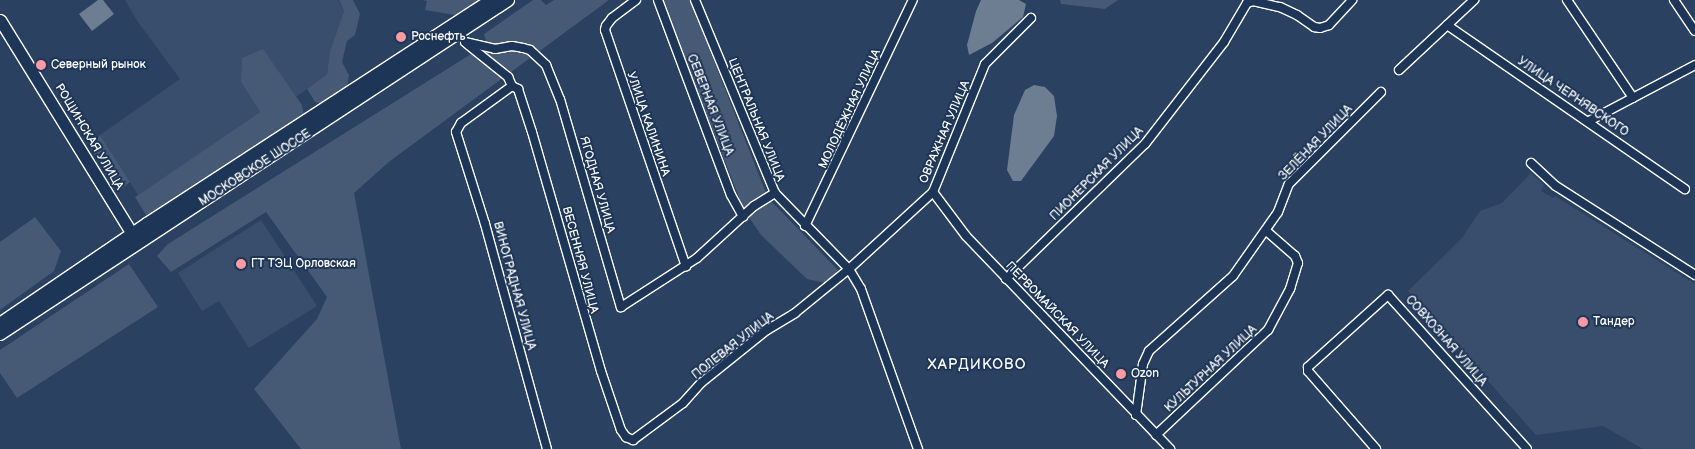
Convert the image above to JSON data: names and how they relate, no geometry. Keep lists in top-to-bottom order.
{
  "streets": {
    "main road": ["РОЩИНСКАЯ УЛИЦА", "МОСКОВСКОЕ ШОССЕ"],
    "street": [
      "УЛИЦА ЧЕРНЯВСКОГО",
      "СЕВЕРНАЯ УЛИЦА",
      "МОЛОДЁЖНАЯ УЛИЦА",
      "ЦЕНТРАЛЬНАЯ УЛИЦА",
      "УЛИЦА КАЛИНИНА",
      "ОВРАЖНАЯ УЛИЦА",
      "ЗЕЛЁНАЯ УЛИЦА",
      "ПИОНЕРСКАЯ УЛИЦА",
      "ЯГОДНАЯ УЛИЦА",
      "ВЕСЕННЯЯ УЛИЦА",
      "ВИНОГРАДНАЯ УЛИЦА",
      "ПЕРВОМАЙСКАЯ УЛИЦА",
      "СОВХОЗНАЯ УЛИЦА",
      "ПОЛЕВАЯ УЛИЦА",
      "КУЛЬТУРНАЯ УЛИЦА"
    ]
  },
  "crossings": [
    ["МОЛОДЁЖНАЯ УЛИЦА", "ЦЕНТРАЛЬНАЯ УЛИЦА"],
    ["ЦЕНТРАЛЬНАЯ УЛИЦА", "ОВРАЖНАЯ УЛИЦА"],
    ["ЦЕНТРАЛЬНАЯ УЛИЦА", "ПОЛЕВАЯ УЛИЦА"],
    ["УЛИЦА КАЛИНИНА", "ЯГОДНАЯ УЛИЦА"],
    ["ОВРАЖНАЯ УЛИЦА", "ПЕРВОМАЙСКАЯ УЛИЦА"],
    ["ОВРАЖНАЯ УЛИЦА", "ПОЛЕВАЯ УЛИЦА"],
    ["РОЩИНСКАЯ УЛИЦА", "МОСКОВСКОЕ ШОССЕ"],
    ["ЗЕЛЁНАЯ УЛИЦА", "ПЕРВОМАЙСКАЯ УЛИЦА"],
    ["ЗЕЛЁНАЯ УЛИЦА", "КУЛЬТУРНАЯ УЛИЦА"],
    ["МОСКОВСКОЕ ШОССЕ", "ЯГОДНАЯ УЛИЦА"],
    ["МОСКОВСКОЕ ШОССЕ", "ВЕСЕННЯЯ УЛИЦА"],
    ["ПИОНЕРСКАЯ УЛИЦА", "ПЕРВОМАЙСКАЯ УЛИЦА"],
    ["ЯГОДНАЯ УЛИЦА", "ВЕСЕННЯЯ УЛИЦА"],
    ["ВЕСЕННЯЯ УЛИЦА", "ВИНОГРАДНАЯ УЛИЦА"],
    ["ВЕСЕННЯЯ УЛИЦА", "ПОЛЕВАЯ УЛИЦА"],
    ["ПЕРВОМАЙСКАЯ УЛИЦА", "КУЛЬТУРНАЯ УЛИЦА"]
  ],
  "districts": ["ХАРДИКОВО"],
  "places": [
    "Роснефть",
    "Северный рынок",
    "ГТ ТЭЦ Орловская",
    "Тандер",
    "Ozon"
  ]
}
